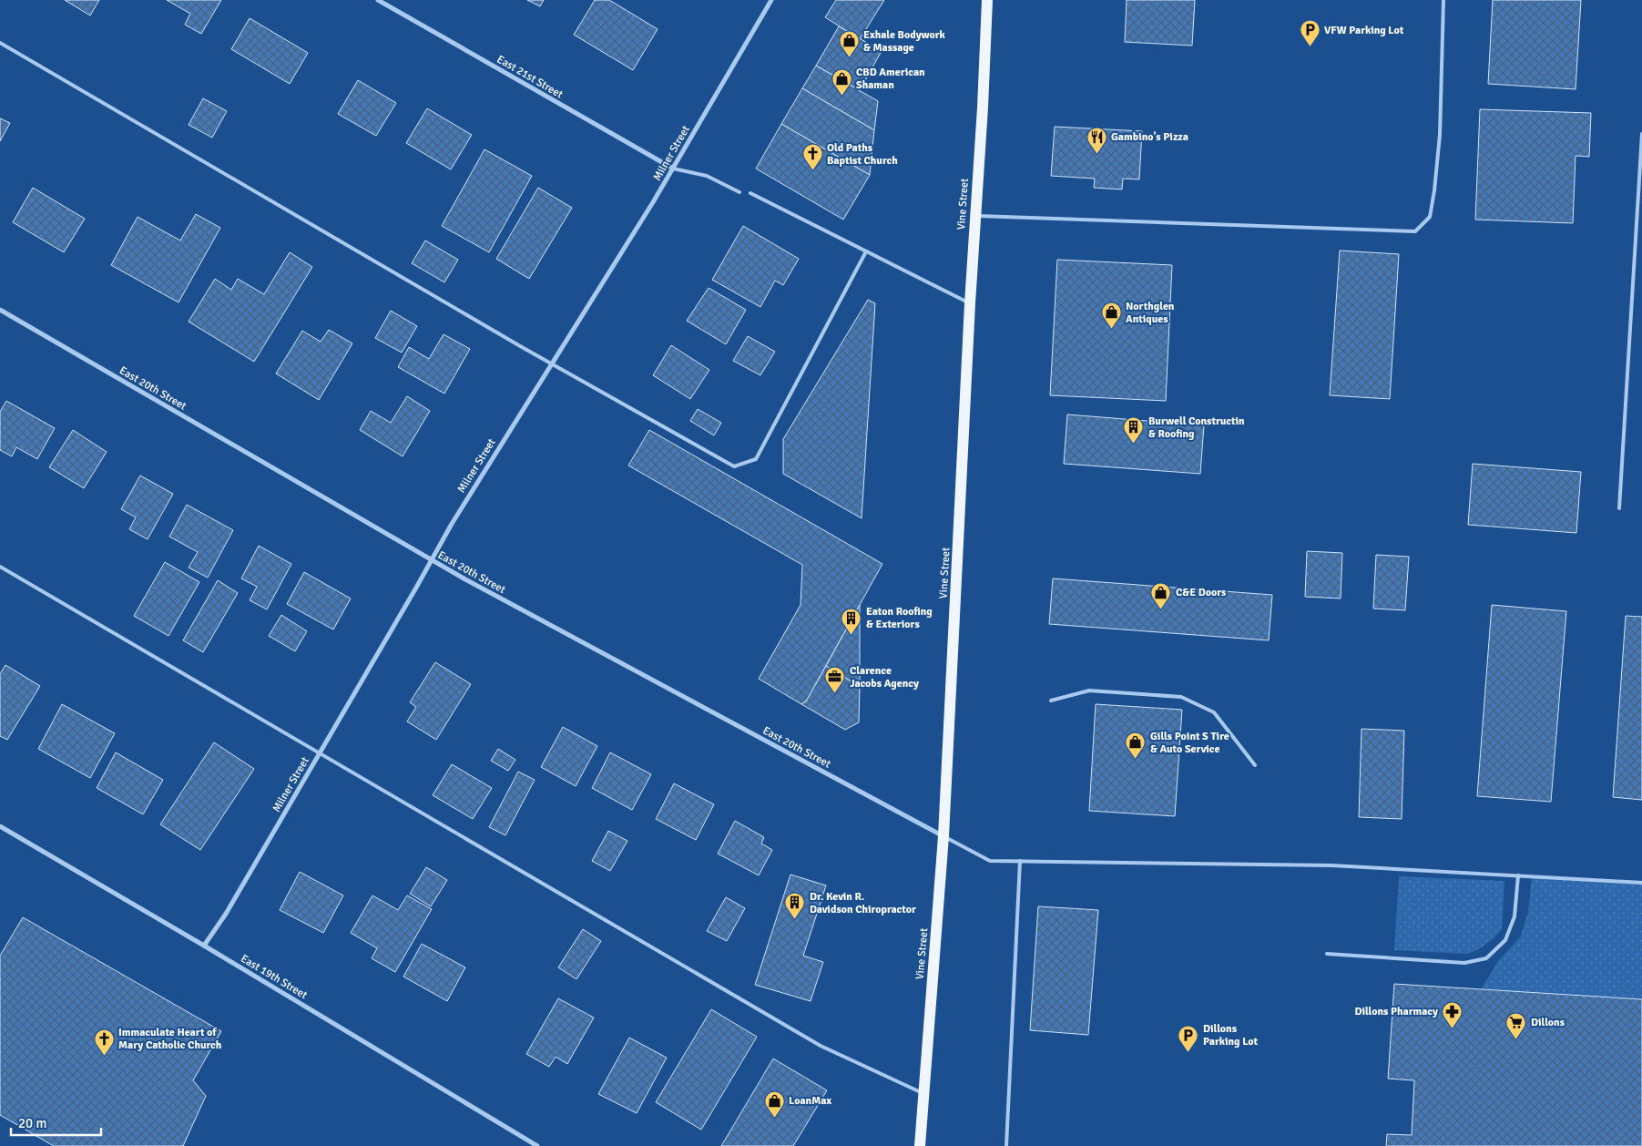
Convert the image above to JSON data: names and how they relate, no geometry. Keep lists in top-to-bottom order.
{
  "streets": {
    "main road": ["Vine Street"],
    "street": [
      "East 21st Street",
      "Milner Street",
      "East 20th Street",
      "East 19th Street"
    ]
  },
  "crossings": [
    ["East 21st Street", "Milner Street"],
    ["Milner Street", "East 20th Street"],
    ["Milner Street", "East 19th Street"],
    ["Vine Street", "East 20th Street"]
  ],
  "places": {
    "parking": ["VFW Parking Lot", "Dillons Parking Lot"],
    "shop": [
      "Exhale Bodywork & Massage",
      "CBD American Shaman",
      "Northglen Antiques",
      "C&E Doors",
      "Gills Point S Tire & Auto Service",
      "LoanMax"
    ],
    "restaurant": ["Gambino's Pizza"],
    "church": ["Old Paths Baptist Church", "Immaculate Heart of Mary Catholic Church"],
    "building": ["Burwell Constructin & Roofing", "Eaton Roofing & Exteriors", "Dr. Kevin R. Davidson Chiropractor"],
    "office": ["Clarence Jacobs Agency"],
    "pharmacy": ["Dillons Pharmacy"],
    "supermarket": ["Dillons"]
  },
  "scale_bar": "20 m"
}
